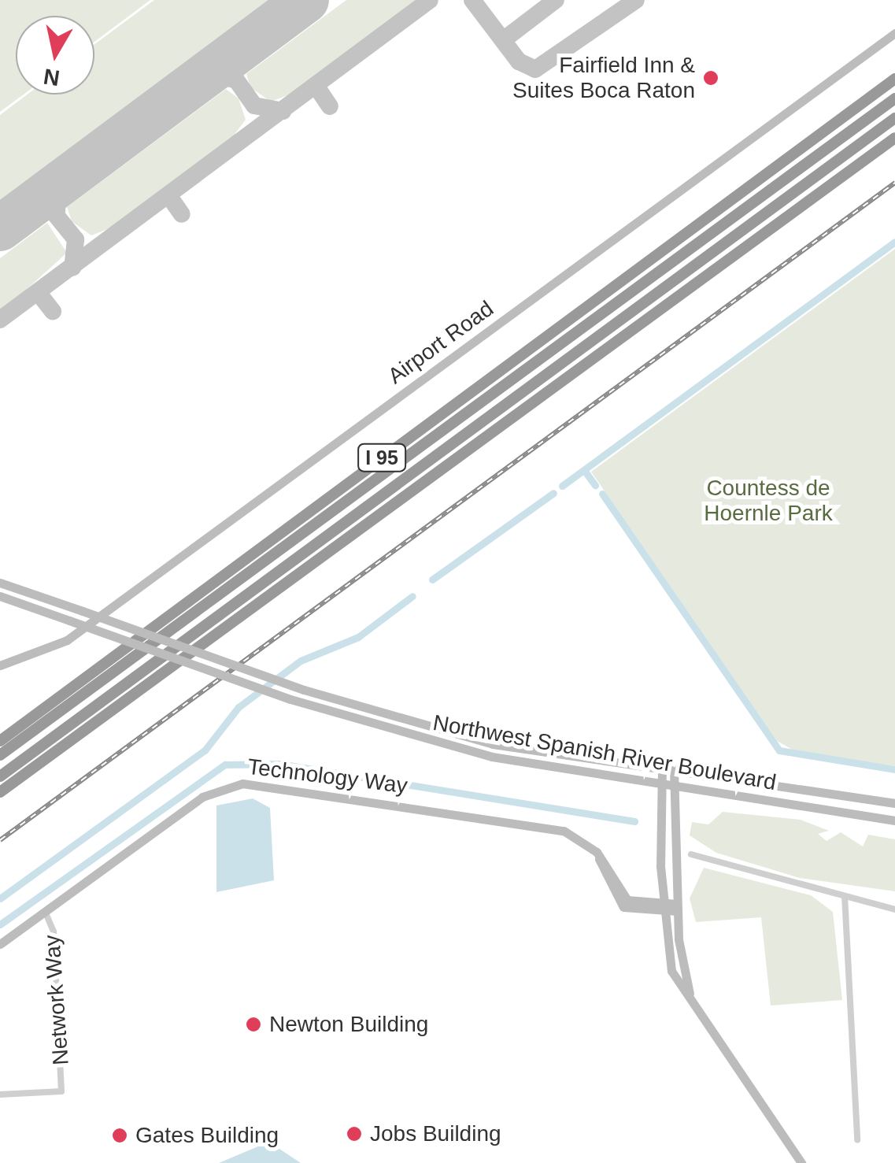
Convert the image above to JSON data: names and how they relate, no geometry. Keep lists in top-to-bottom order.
{
  "streets": {
    "highway": ["I 95"],
    "street": [
      "Airport Road",
      "Northwest Spanish River Boulevard",
      "Technology Way",
      "Network Way"
    ]
  },
  "crossings": [
    ["Technology Way", "Network Way"]
  ],
  "parks": ["Countess de Hoernle Park"],
  "places": [
    "Fairfield Inn & Suites Boca Raton",
    "Newton Building",
    "Jobs Building",
    "Gates Building"
  ],
  "north": "bottom"
}
